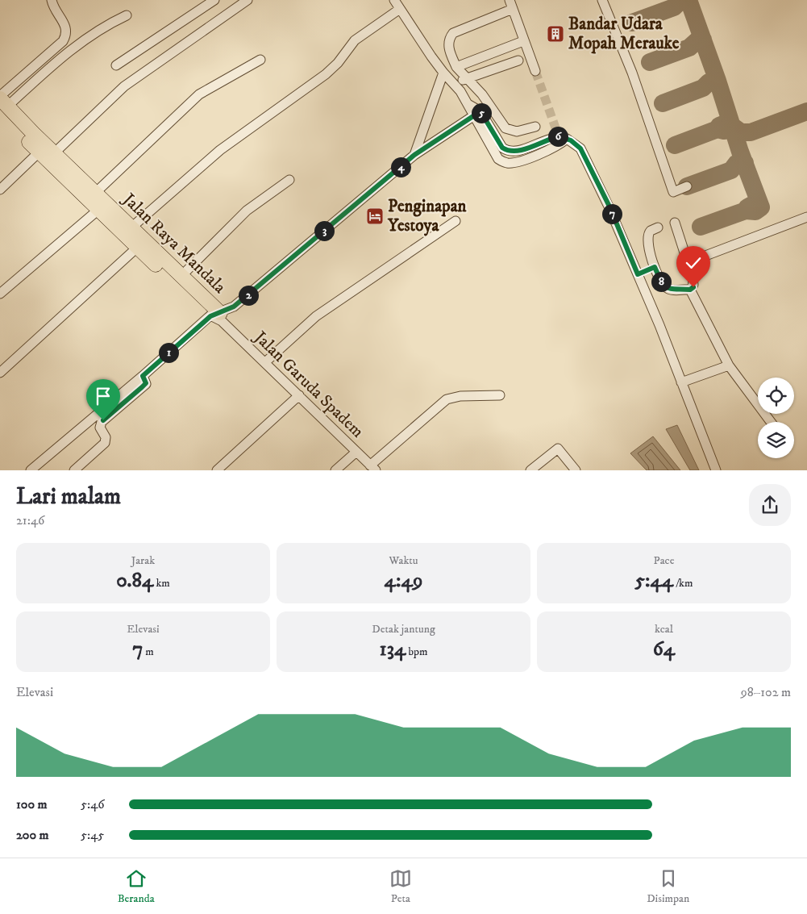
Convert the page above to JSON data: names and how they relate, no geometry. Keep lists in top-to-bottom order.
{
  "streets": {
    "highway": ["Jalan Raya Mandala"],
    "street": ["Jalan Garuda Spadem"]
  },
  "crossings": [
    ["Jalan Raya Mandala", "Jalan Garuda Spadem"]
  ],
  "places": {
    "building": ["Bandar Udara Mopah Merauke"],
    "hotel": ["Penginapan Yestoya"]
  },
  "page": {
    "pins": [
      "5",
      "6",
      "4",
      "7",
      "3",
      "8",
      "2",
      "1"
    ],
    "heading": ["Lari malam", "21:46"],
    "stats": [
      ["Jarak", "0.84 km"],
      ["Waktu", "4:49"],
      ["Pace", "5:44 /km"],
      ["Elevasi", "7 m"],
      ["Detak jantung", "134 bpm"],
      ["kcal", "64"]
    ],
    "chart": ["Elevasi", "98–102 m"],
    "list": [
      {
        "name": "100 m",
        "note": "5:46"
      },
      {
        "name": "200 m",
        "note": "5:45"
      }
    ],
    "tabs": ["Beranda", "Peta", "Disimpan"]
  }
}
